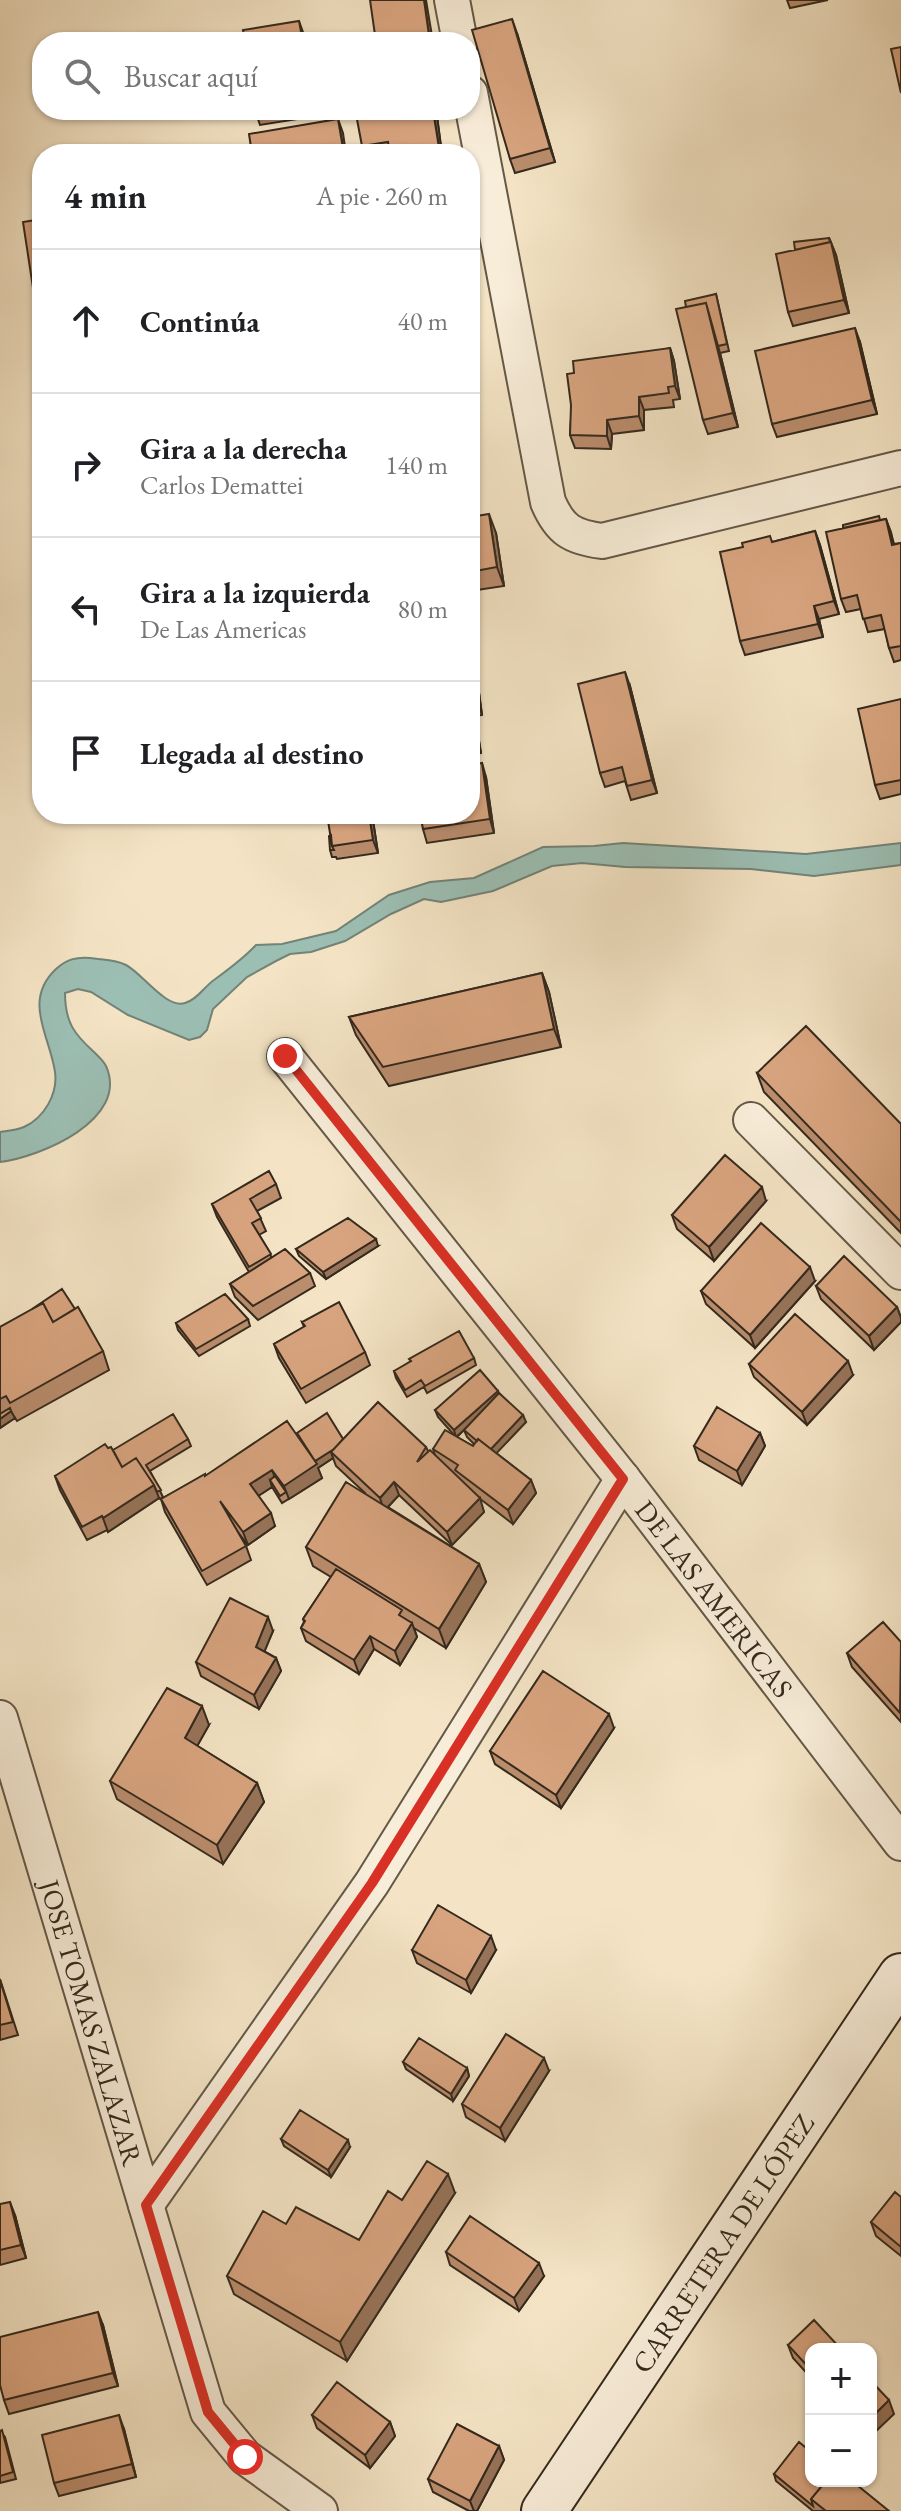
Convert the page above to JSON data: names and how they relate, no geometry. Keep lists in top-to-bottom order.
{
  "streets": {
    "main road": ["CARRETERA DE LÓPEZ"],
    "street": ["DE LAS AMERICAS", "JOSE TOMAS ZALAZAR"]
  },
  "page": {
    "search": "Buscar aquí",
    "heading": ["4 min", "A pie · 260 m"],
    "list": [
      ["Continúa", "40 m"],
      ["Gira a la derecha", "Carlos Demattei", "140 m"],
      ["Gira a la izquierda", "De Las Americas", "80 m"],
      "Llegada al destino"
    ],
    "map_buttons": ["+", "−"]
  }
}
